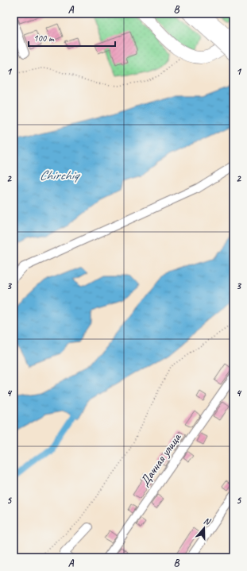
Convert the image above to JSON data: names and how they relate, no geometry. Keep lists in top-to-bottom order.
{
  "streets": {
    "street": ["Дачная улица"]
  },
  "water": ["Chirchiq"],
  "scale_bar": "100 m",
  "north": "top",
  "grid": {
    "columns": ["A", "B"],
    "rows": [
      "1",
      "2",
      "3",
      "4",
      "5"
    ]
  }
}
